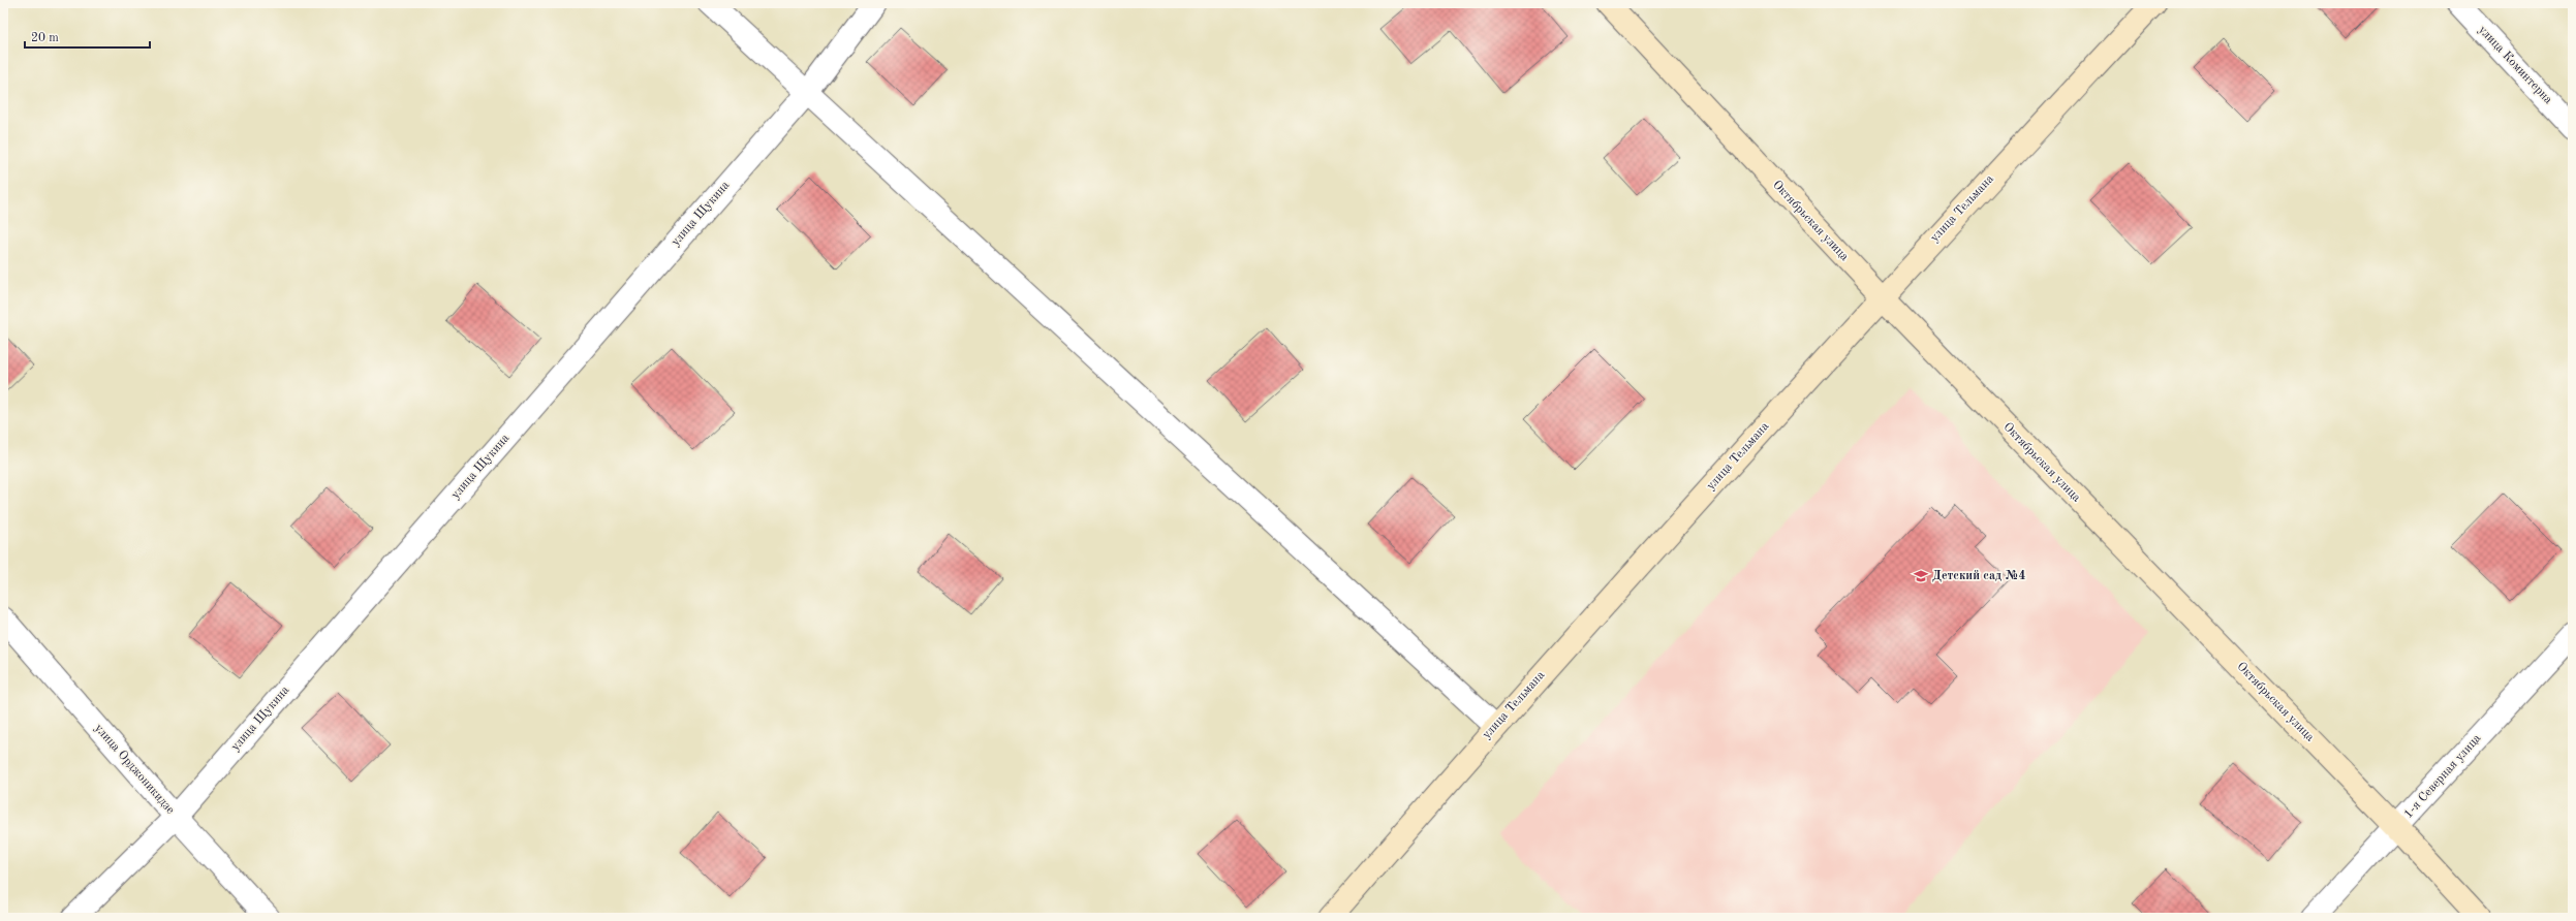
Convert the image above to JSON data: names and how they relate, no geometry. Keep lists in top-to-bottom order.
{
  "streets": {
    "street": [
      "улица Коминтерна",
      "улица Тельмана",
      "улица Щукина",
      "Октябрьская улица",
      "улица Орджоникидзе",
      "1-я Северная улица"
    ]
  },
  "crossings": [
    ["улица Тельмана", "Октябрьская улица"],
    ["улица Щукина", "улица Орджоникидзе"],
    ["Октябрьская улица", "1-я Северная улица"]
  ],
  "places": {
    "school or university": ["Детский сад №4"]
  },
  "scale_bar": "20 m"
}
